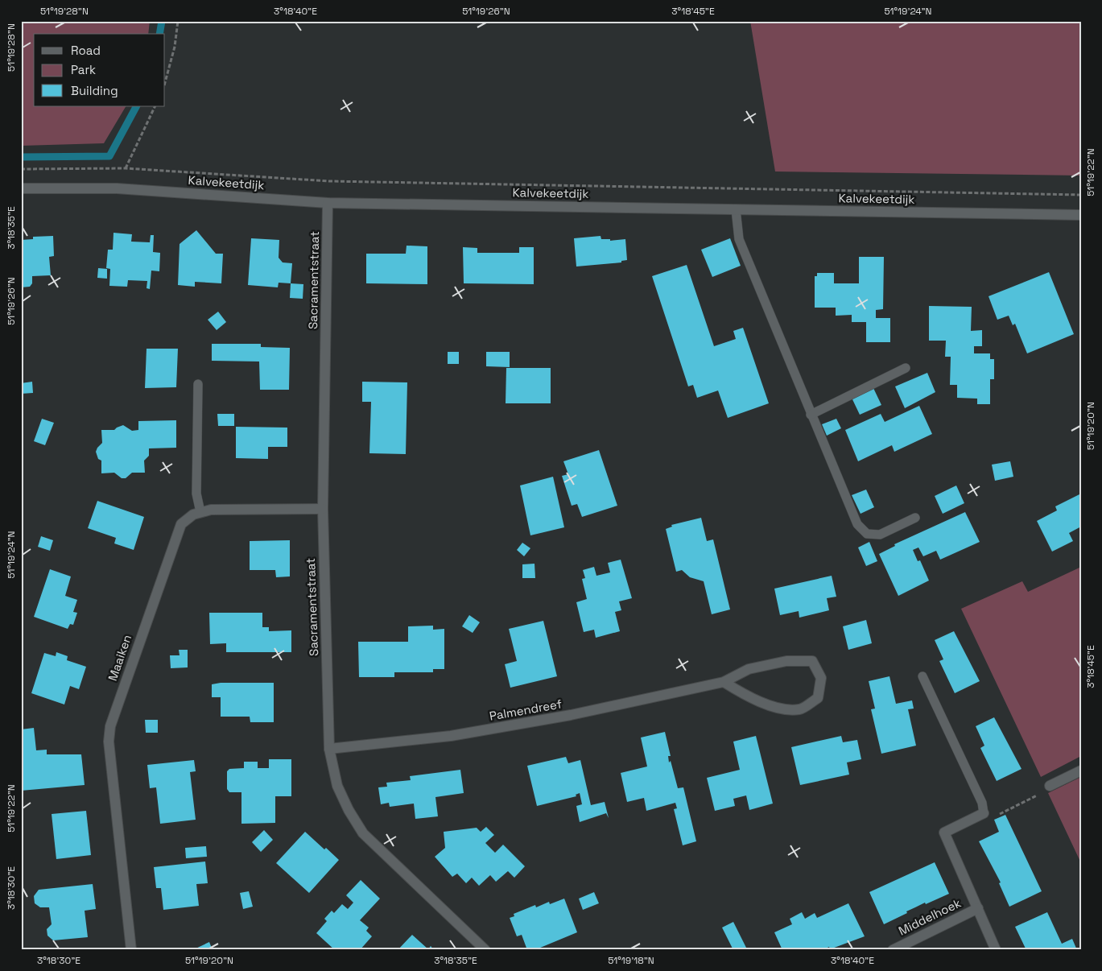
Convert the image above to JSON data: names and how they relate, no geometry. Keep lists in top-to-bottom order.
{
  "streets": {
    "street": [
      "Kalvekeetdijk",
      "Sacramentstraat",
      "Maaiken",
      "Palmendreef",
      "Middelhoek"
    ]
  },
  "crossings": [
    ["Kalvekeetdijk", "Sacramentstraat"],
    ["Sacramentstraat", "Maaiken"],
    ["Sacramentstraat", "Palmendreef"]
  ],
  "legend": ["Road", "Park", "Building"],
  "coordinates": [
    "51°19'28\"N",
    "3°18'40\"E",
    "51°19'26\"N",
    "3°18'45\"E",
    "51°19'24\"N",
    "51°19'22\"N",
    "3°18'35\"E",
    "51°19'20\"N",
    "3°18'30\"E",
    "51°19'18\"N"
  ]
}
